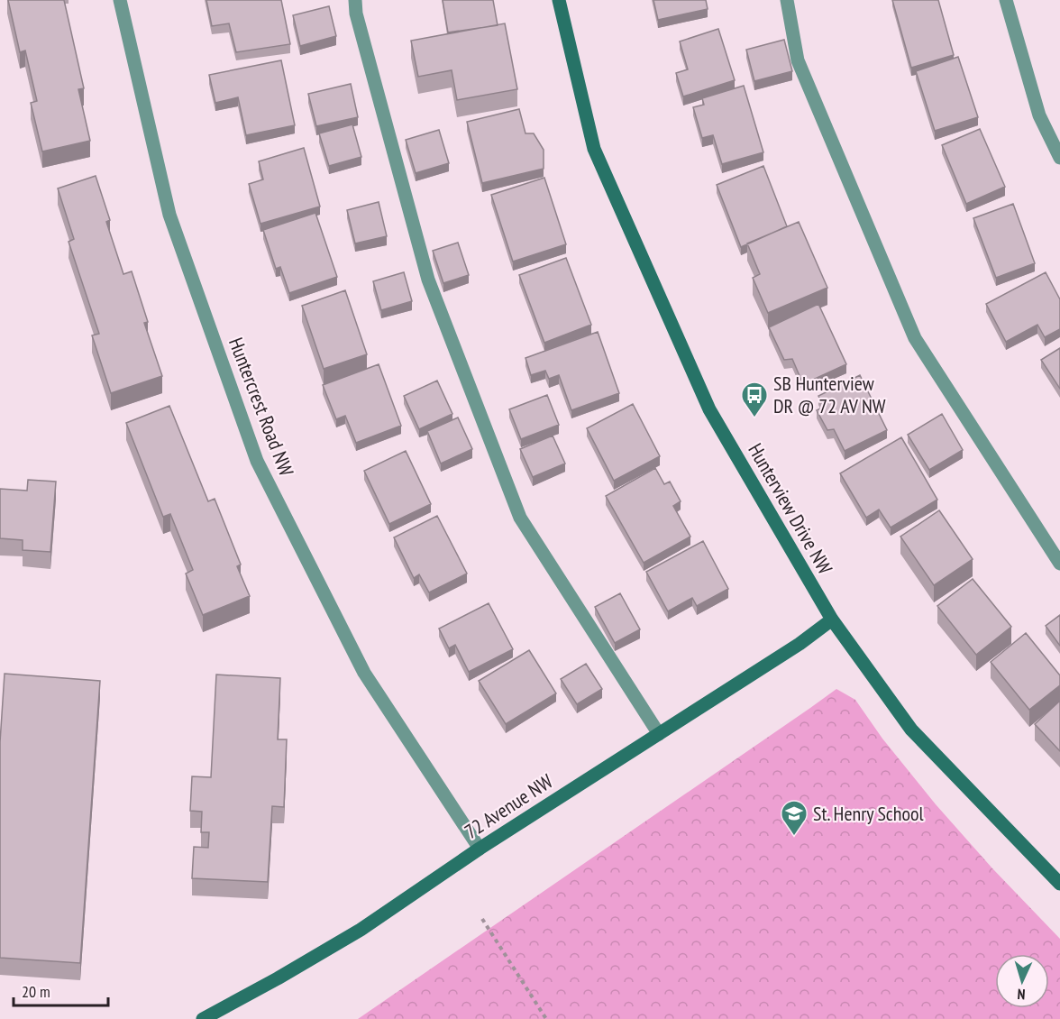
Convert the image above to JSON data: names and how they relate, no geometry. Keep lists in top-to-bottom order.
{
  "streets": {
    "street": ["Huntercrest Road NW", "Hunterview Drive NW", "72 Avenue NW"]
  },
  "crossings": [
    ["Huntercrest Road NW", "72 Avenue NW"],
    ["Hunterview Drive NW", "72 Avenue NW"]
  ],
  "places": {
    "bus stop": ["SB Hunterview DR @ 72 AV NW"],
    "school or university": ["St. Henry School"]
  },
  "scale_bar": "20 m",
  "north": "bottom"
}
